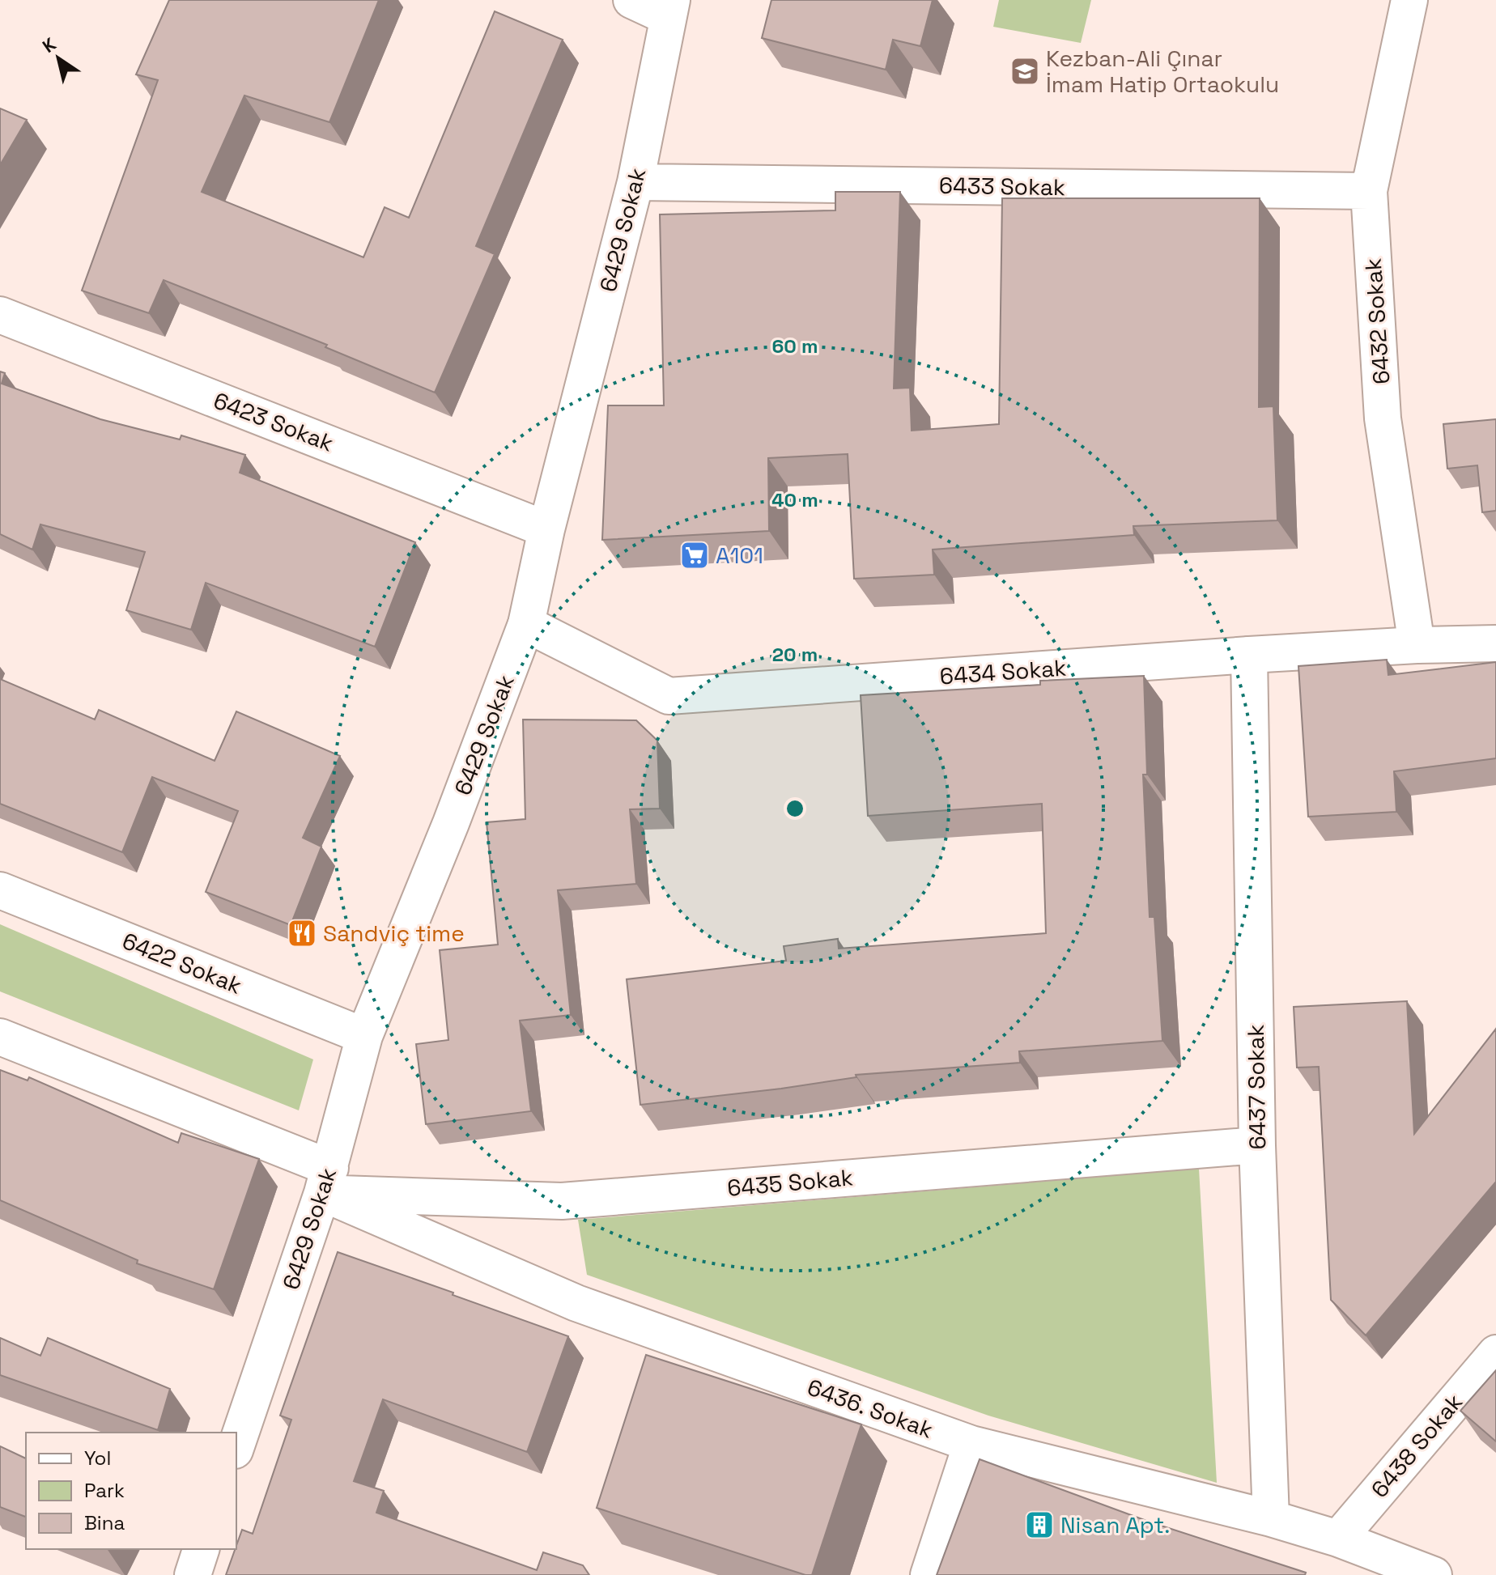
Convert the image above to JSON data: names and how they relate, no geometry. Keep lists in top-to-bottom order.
{
  "streets": {
    "street": [
      "6433 Sokak",
      "6429 Sokak",
      "6432 Sokak",
      "6423 Sokak",
      "6434 Sokak",
      "6422 Sokak",
      "6437 Sokak",
      "6435 Sokak",
      "6436. Sokak",
      "6438 Sokak"
    ]
  },
  "crossings": [
    ["6433 Sokak", "6429 Sokak"],
    ["6433 Sokak", "6432 Sokak"],
    ["6429 Sokak", "6423 Sokak"],
    ["6429 Sokak", "6434 Sokak"],
    ["6429 Sokak", "6422 Sokak"],
    ["6429 Sokak", "6435 Sokak"],
    ["6429 Sokak", "6436. Sokak"],
    ["6432 Sokak", "6434 Sokak"],
    ["6434 Sokak", "6437 Sokak"],
    ["6437 Sokak", "6435 Sokak"],
    ["6437 Sokak", "6436. Sokak"],
    ["6435 Sokak", "6436. Sokak"],
    ["6436. Sokak", "6438 Sokak"]
  ],
  "places": {
    "school or university": ["Kezban-Ali Çınar İmam Hatip Ortaokulu"],
    "supermarket": ["A101"],
    "restaurant": ["Sandviç time"],
    "building": ["Nisan Apt."]
  },
  "legend": ["Yol", "Park", "Bina"],
  "north": "top left",
  "rings": ["60 m", "40 m", "20 m"]
}
